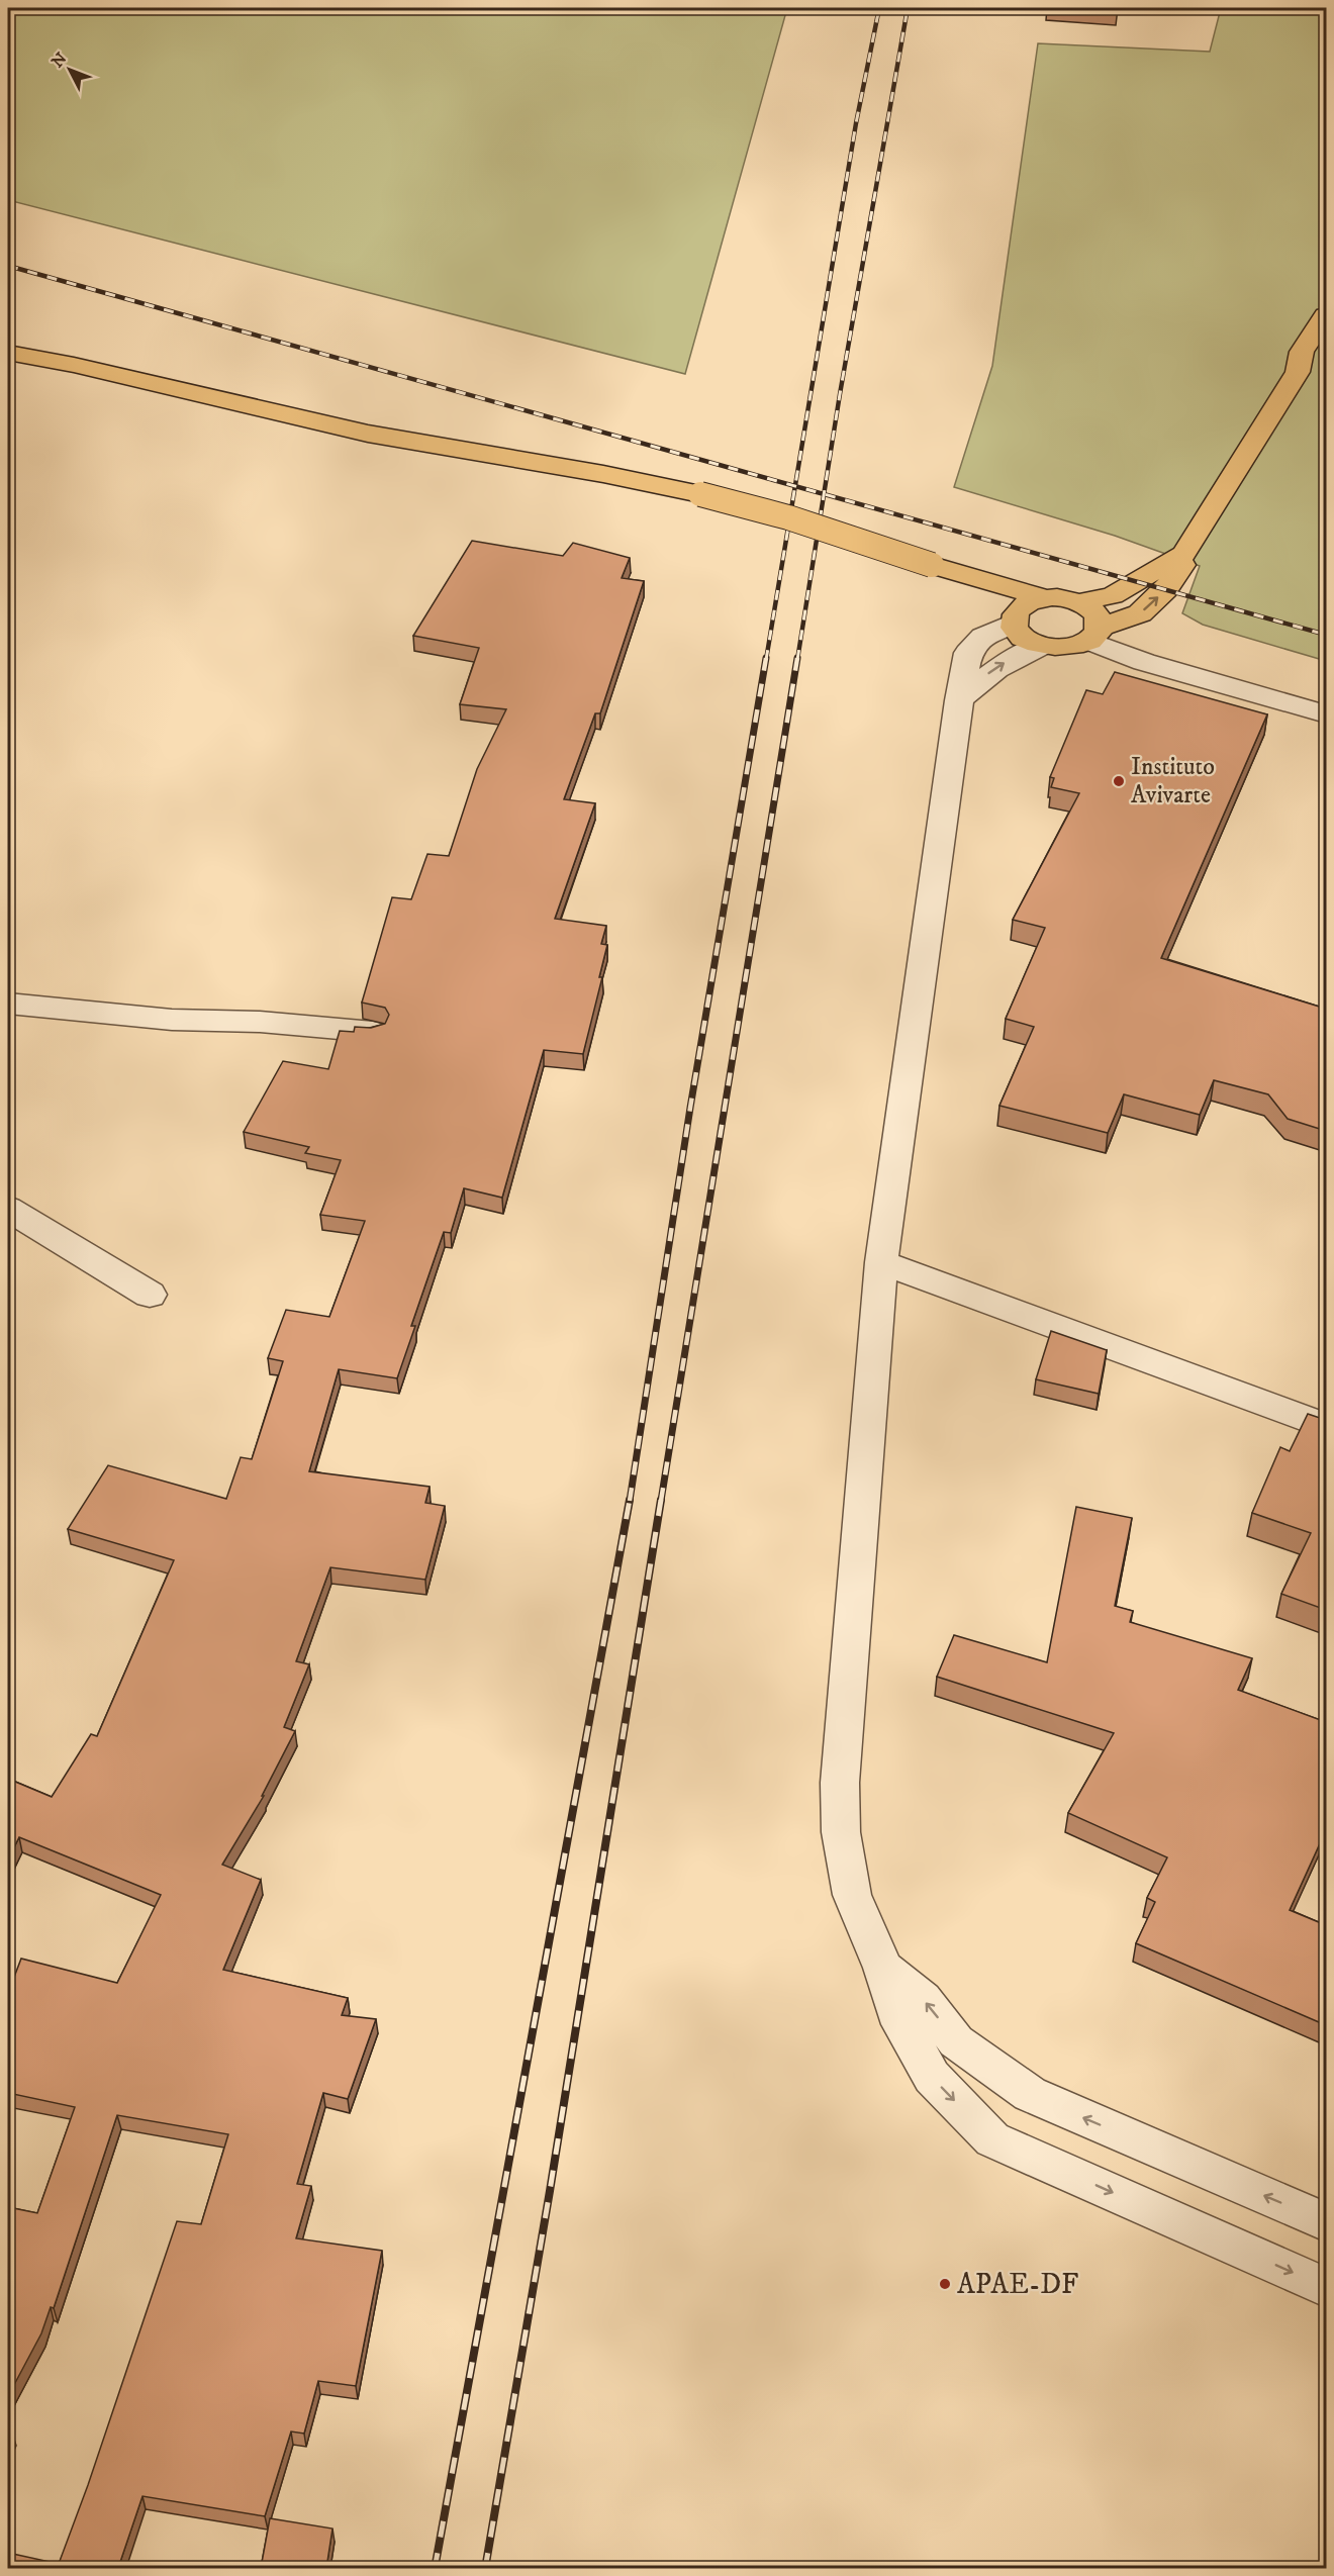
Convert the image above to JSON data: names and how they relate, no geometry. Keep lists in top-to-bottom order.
{
  "places": ["Instituto Avivarte", "APAE-DF"],
  "north": "top left"
}
